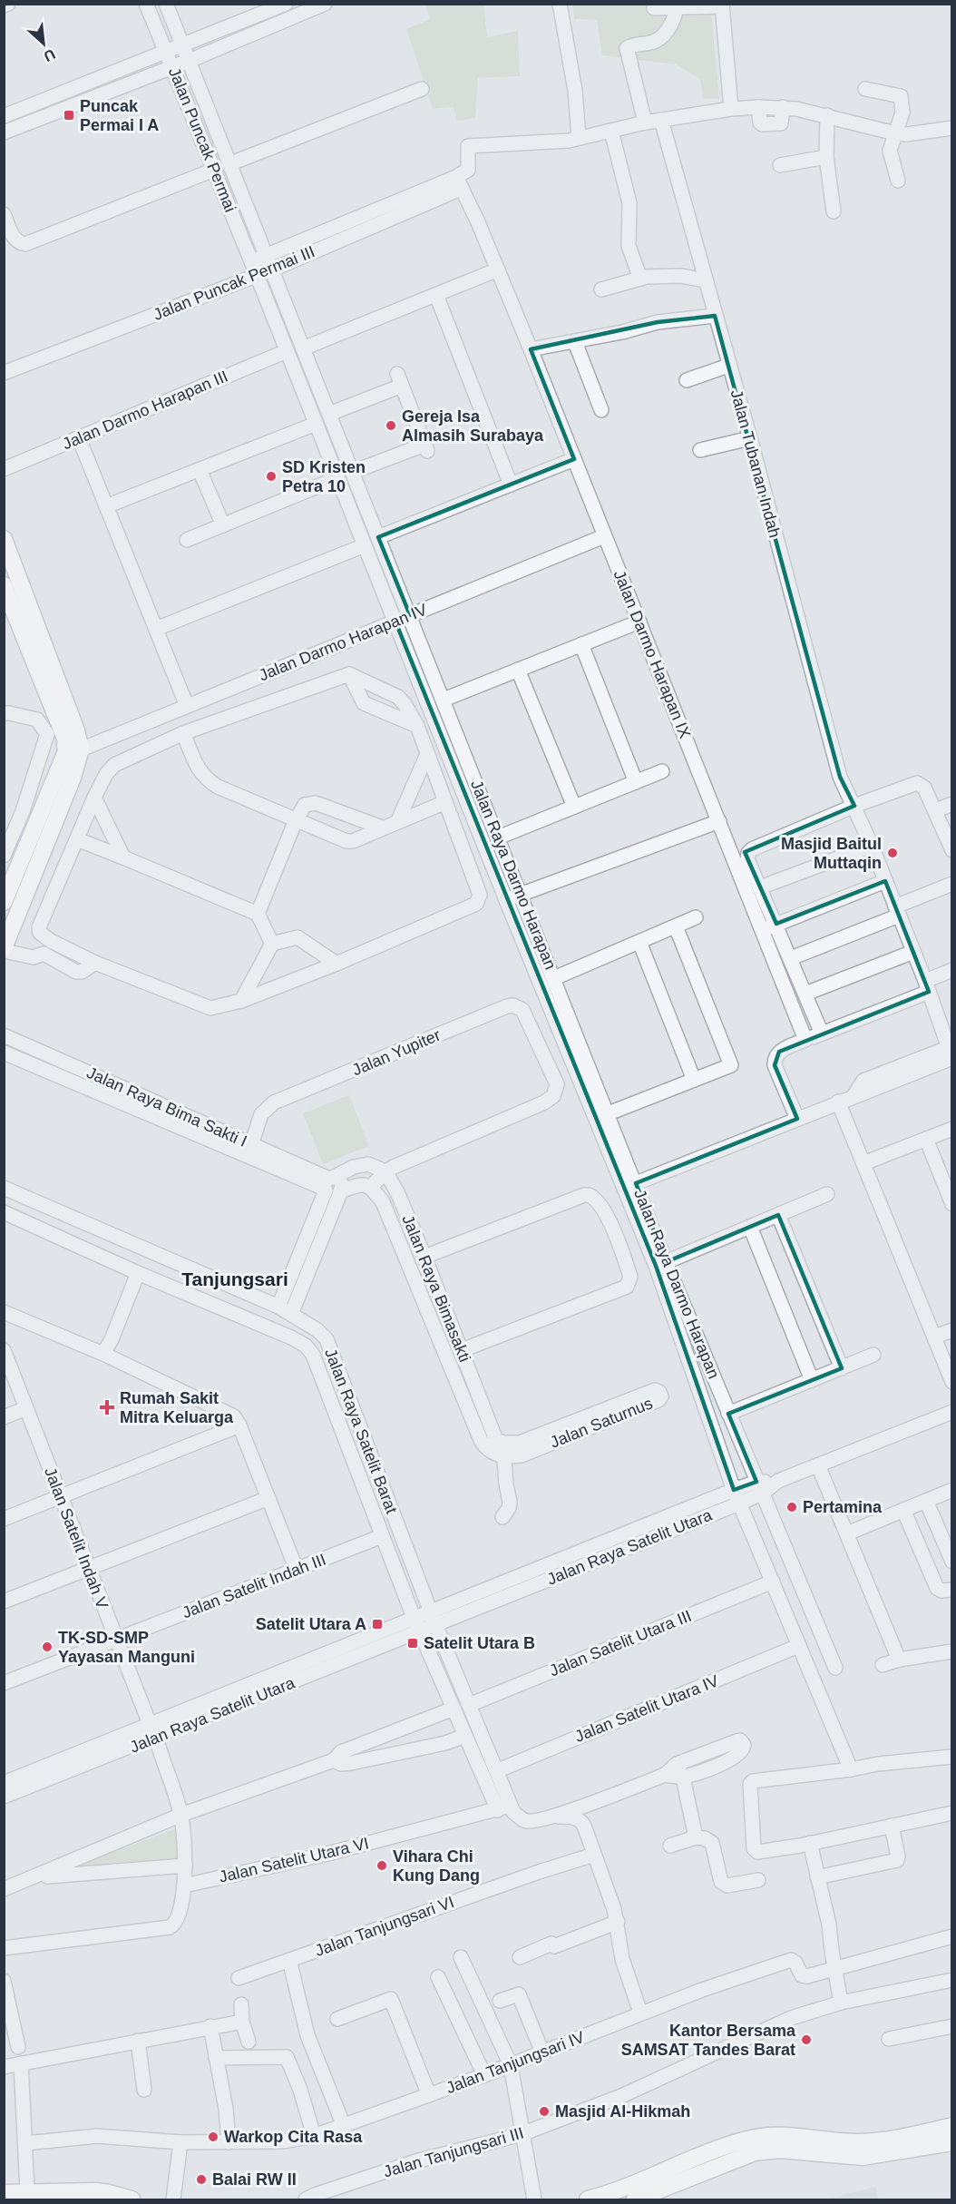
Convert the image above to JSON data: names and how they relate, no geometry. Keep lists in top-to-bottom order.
{
  "streets": {
    "street": [
      "Jalan Puncak Permai",
      "Jalan Puncak Permai III",
      "Jalan Darmo Harapan III",
      "Jalan Tubanan Indah",
      "Jalan Darmo Harapan IV",
      "Jalan Darmo Harapan IX",
      "Jalan Raya Darmo Harapan",
      "Jalan Yupiter",
      "Jalan Raya Bima Sakti I",
      "Jalan Raya Bimasakti",
      "Jalan Saturnus",
      "Jalan Raya Satelit Barat",
      "Jalan Satelit Indah V",
      "Jalan Raya Satelit Utara",
      "Jalan Satelit Indah III",
      "Jalan Satelit Utara III",
      "Jalan Satelit Utara IV",
      "Jalan Satelit Utara VI",
      "Jalan Tanjungsari VI",
      "Jalan Tanjungsari IV",
      "Jalan Tanjungsari III"
    ]
  },
  "crossings": [
    ["Jalan Puncak Permai", "Jalan Puncak Permai III"],
    ["Jalan Puncak Permai", "Jalan Raya Darmo Harapan"],
    ["Jalan Puncak Permai III", "Jalan Darmo Harapan IX"],
    ["Jalan Puncak Permai III", "Jalan Raya Darmo Harapan"],
    ["Jalan Darmo Harapan III", "Jalan Raya Darmo Harapan"],
    ["Jalan Darmo Harapan IV", "Jalan Darmo Harapan IX"],
    ["Jalan Darmo Harapan IV", "Jalan Raya Darmo Harapan"],
    ["Jalan Raya Darmo Harapan", "Jalan Raya Satelit Utara"],
    ["Jalan Raya Darmo Harapan", "Jalan Satelit Utara III"],
    ["Jalan Raya Darmo Harapan", "Jalan Satelit Utara IV"],
    ["Jalan Yupiter", "Jalan Raya Bima Sakti I"],
    ["Jalan Yupiter", "Jalan Raya Bimasakti"],
    ["Jalan Raya Bimasakti", "Jalan Saturnus"],
    ["Jalan Raya Satelit Barat", "Jalan Raya Satelit Utara"],
    ["Jalan Raya Satelit Barat", "Jalan Satelit Indah III"],
    ["Jalan Satelit Indah V", "Jalan Raya Satelit Utara"],
    ["Jalan Satelit Indah V", "Jalan Satelit Indah III"],
    ["Jalan Satelit Indah V", "Jalan Satelit Utara VI"]
  ],
  "districts": ["Tanjungsari"],
  "places": {
    "transit": ["Puncak Permai I A", "Satelit Utara A", "Satelit Utara B"],
    "other": [
      "Gereja Isa Almasih Surabaya",
      "SD Kristen Petra 10",
      "Masjid Baitul Muttaqin",
      "Pertamina",
      "TK-SD-SMP Yayasan Manguni",
      "Vihara Chi Kung Dang",
      "Kantor Bersama SAMSAT Tandes Barat",
      "Masjid Al-Hikmah",
      "Warkop Cita Rasa",
      "Balai RW II"
    ],
    "health": ["Rumah Sakit Mitra Keluarga"]
  },
  "north": "bottom right"
}
